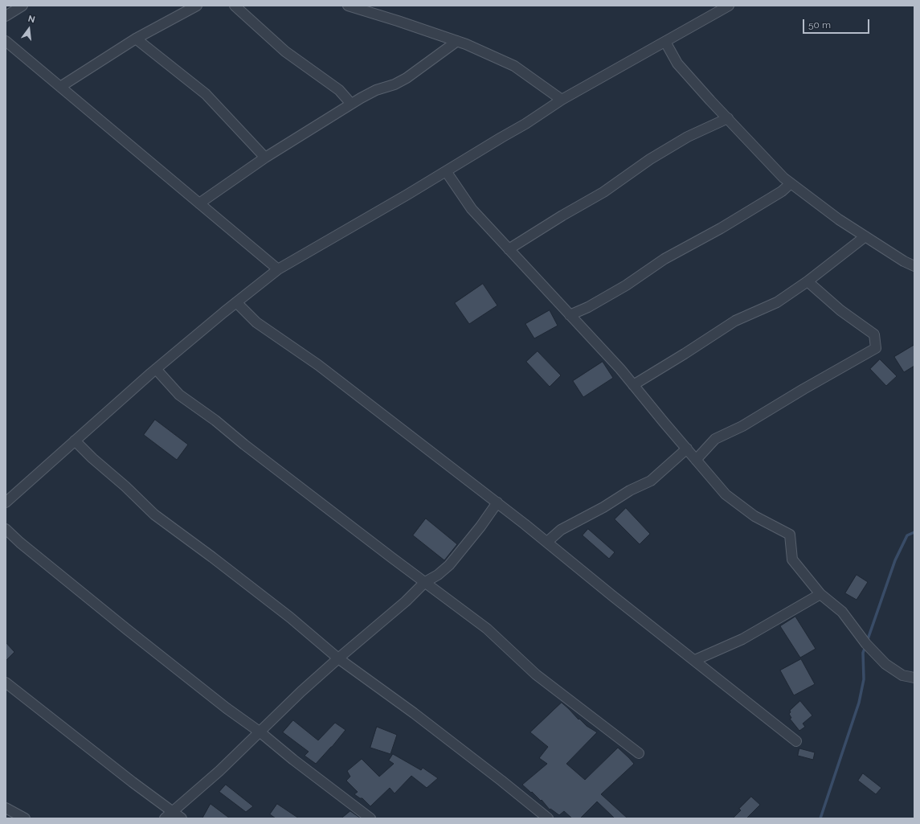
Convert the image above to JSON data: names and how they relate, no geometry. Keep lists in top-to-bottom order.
{
  "scale_bar": "50 m",
  "north": "top"
}
